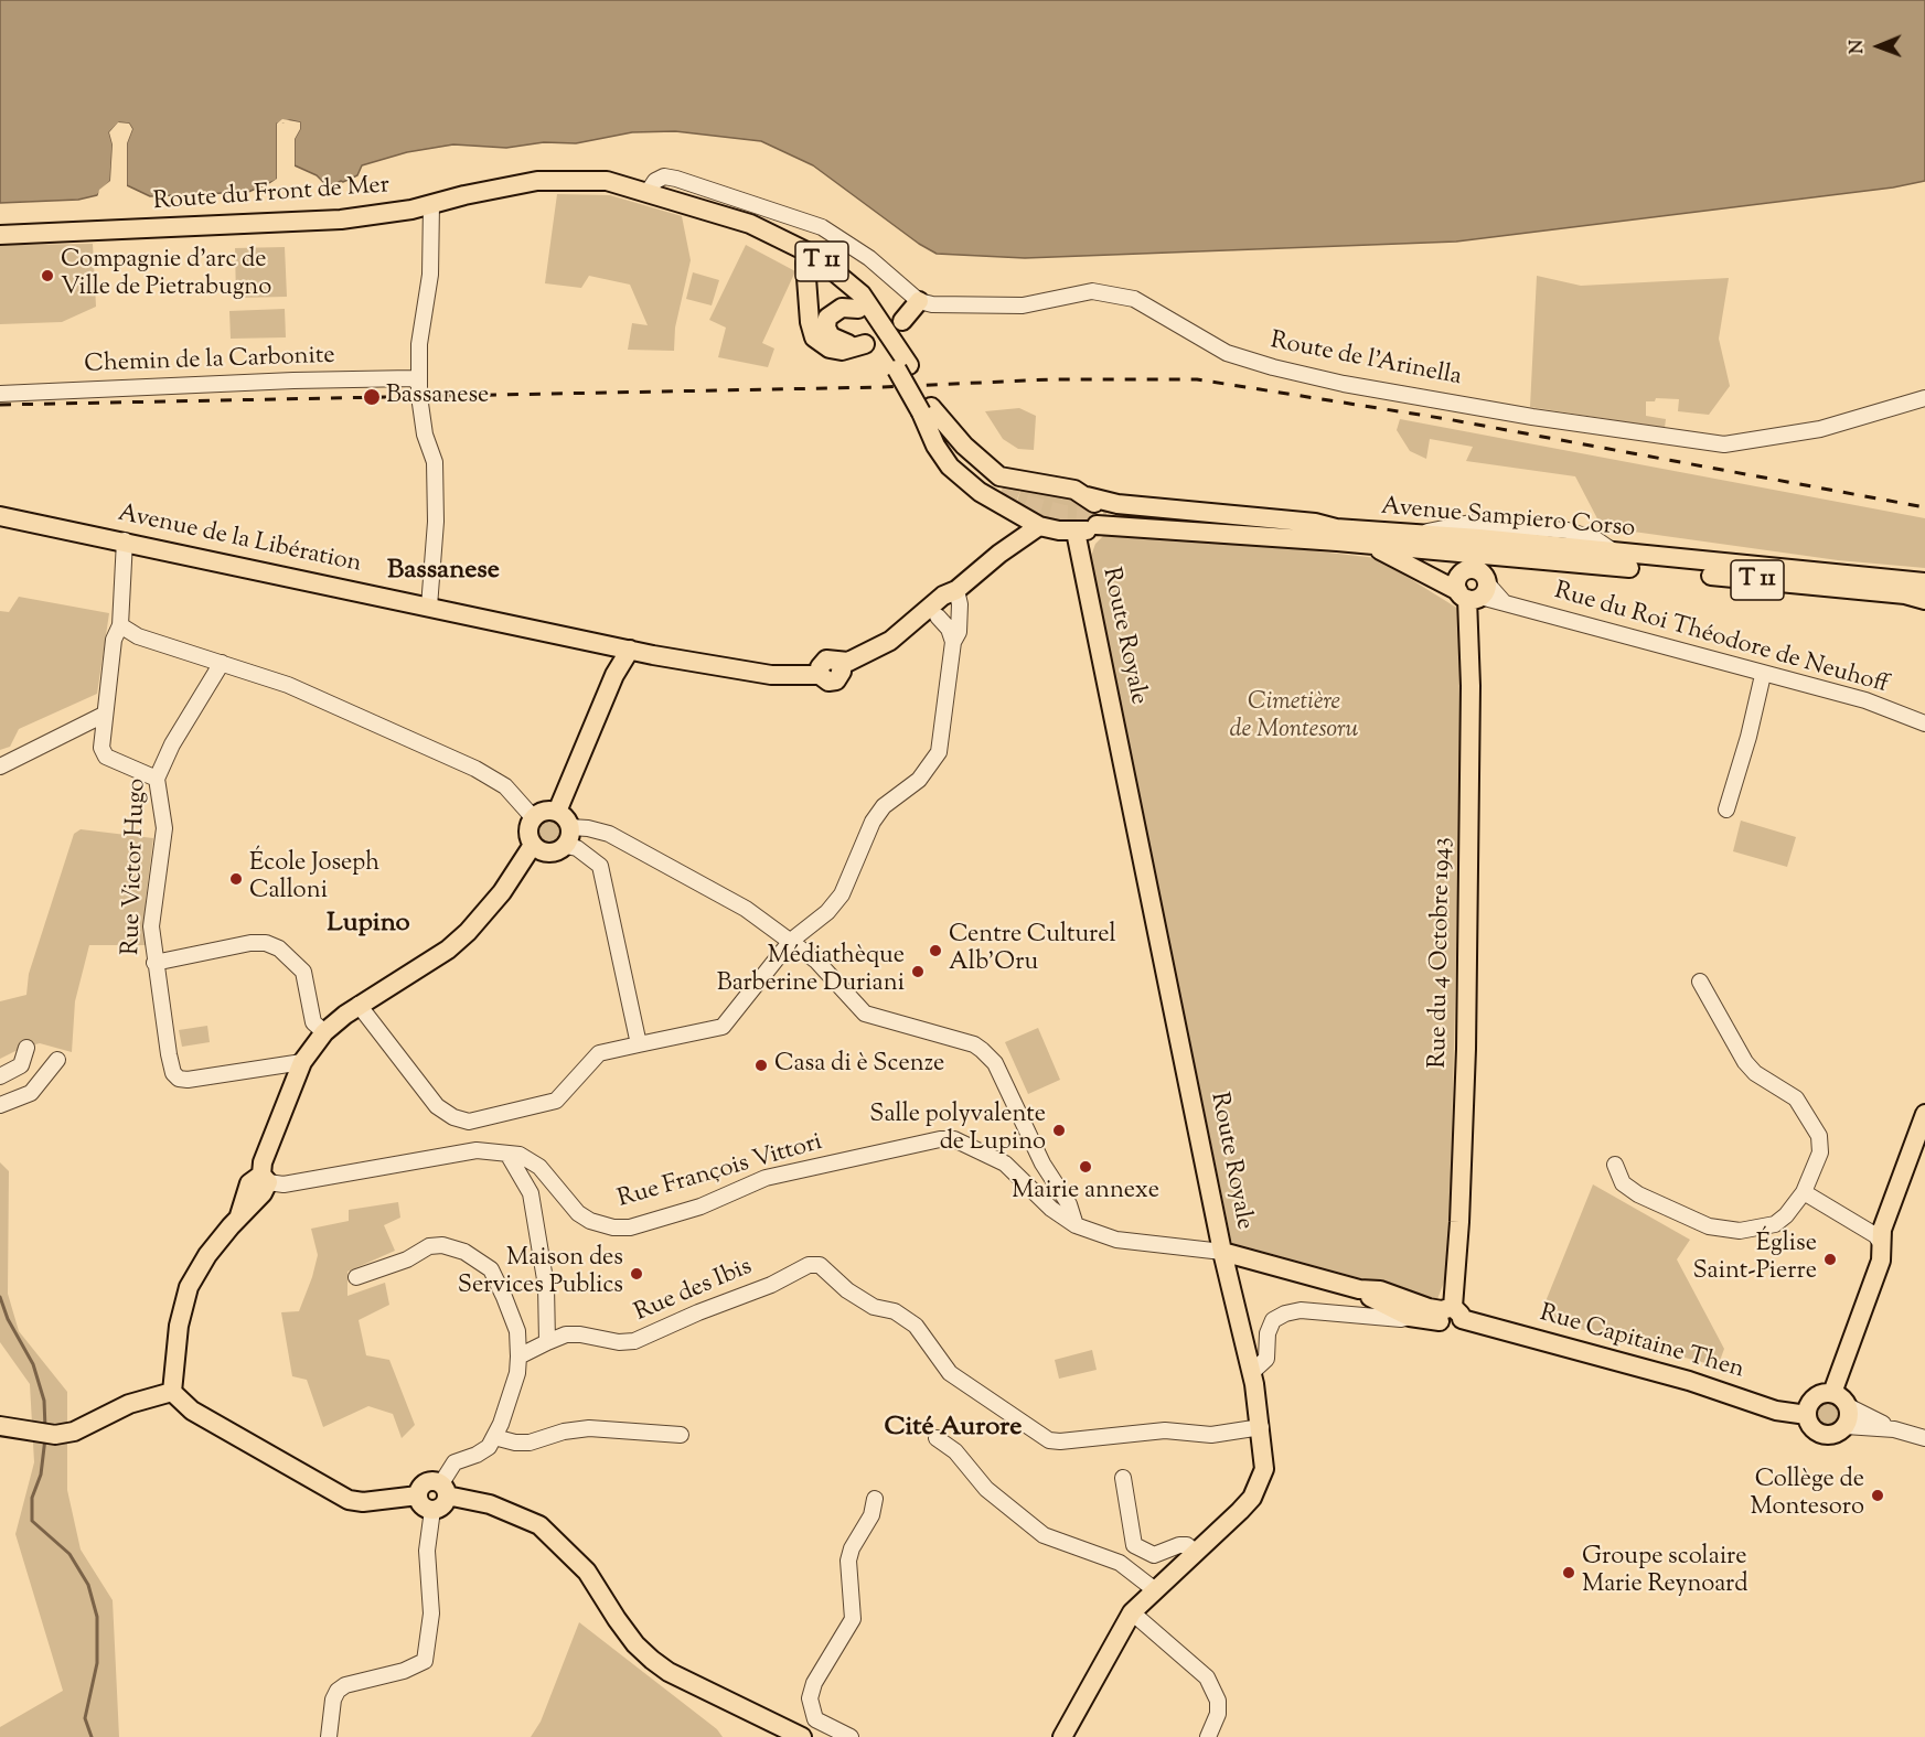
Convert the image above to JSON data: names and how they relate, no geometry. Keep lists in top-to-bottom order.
{
  "streets": {
    "main road": [
      "Route du Front de Mer",
      "T 11",
      "Avenue Sampiero Corso",
      "Avenue de la Libération",
      "Route Royale",
      "Rue du 4 Octobre 1943",
      "Rue Capitaine Then"
    ],
    "street": [
      "Route de l'Arinella",
      "Chemin de la Carbonite",
      "Rue du Roi Théodore de Neuhoff",
      "Rue Victor Hugo",
      "Rue François Vittori",
      "Rue des Ibis"
    ]
  },
  "crossings": [
    ["Route du Front de Mer", "Avenue Sampiero Corso"],
    ["Avenue Sampiero Corso", "Rue du Roi Théodore de Neuhoff"],
    ["Avenue Sampiero Corso", "Rue du 4 Octobre 1943"],
    ["Route Royale", "Rue François Vittori"],
    ["Route Royale", "Rue des Ibis"],
    ["Route Royale", "Rue Capitaine Then"],
    ["Rue du Roi Théodore de Neuhoff", "Rue du 4 Octobre 1943"],
    ["Rue du 4 Octobre 1943", "Rue Capitaine Then"],
    ["Rue François Vittori", "Rue Capitaine Then"]
  ],
  "districts": ["Bassanese", "Lupino", "Cité Aurore"],
  "parks": ["Cimetière de Montesoru"],
  "places": [
    "Compagnie d'arc de Ville de Pietrabugno",
    "Bassanese",
    "École Joseph Calloni",
    "Centre Culturel Alb'Oru",
    "Médiathèque Barberine Duriani",
    "Casa di è Scenze",
    "Salle polyvalente de Lupino",
    "Mairie annexe",
    "Église Saint-Pierre",
    "Maison des Services Publics",
    "Collège de Montesoro",
    "Groupe scolaire Marie Reynoard"
  ],
  "north": "left"
}
